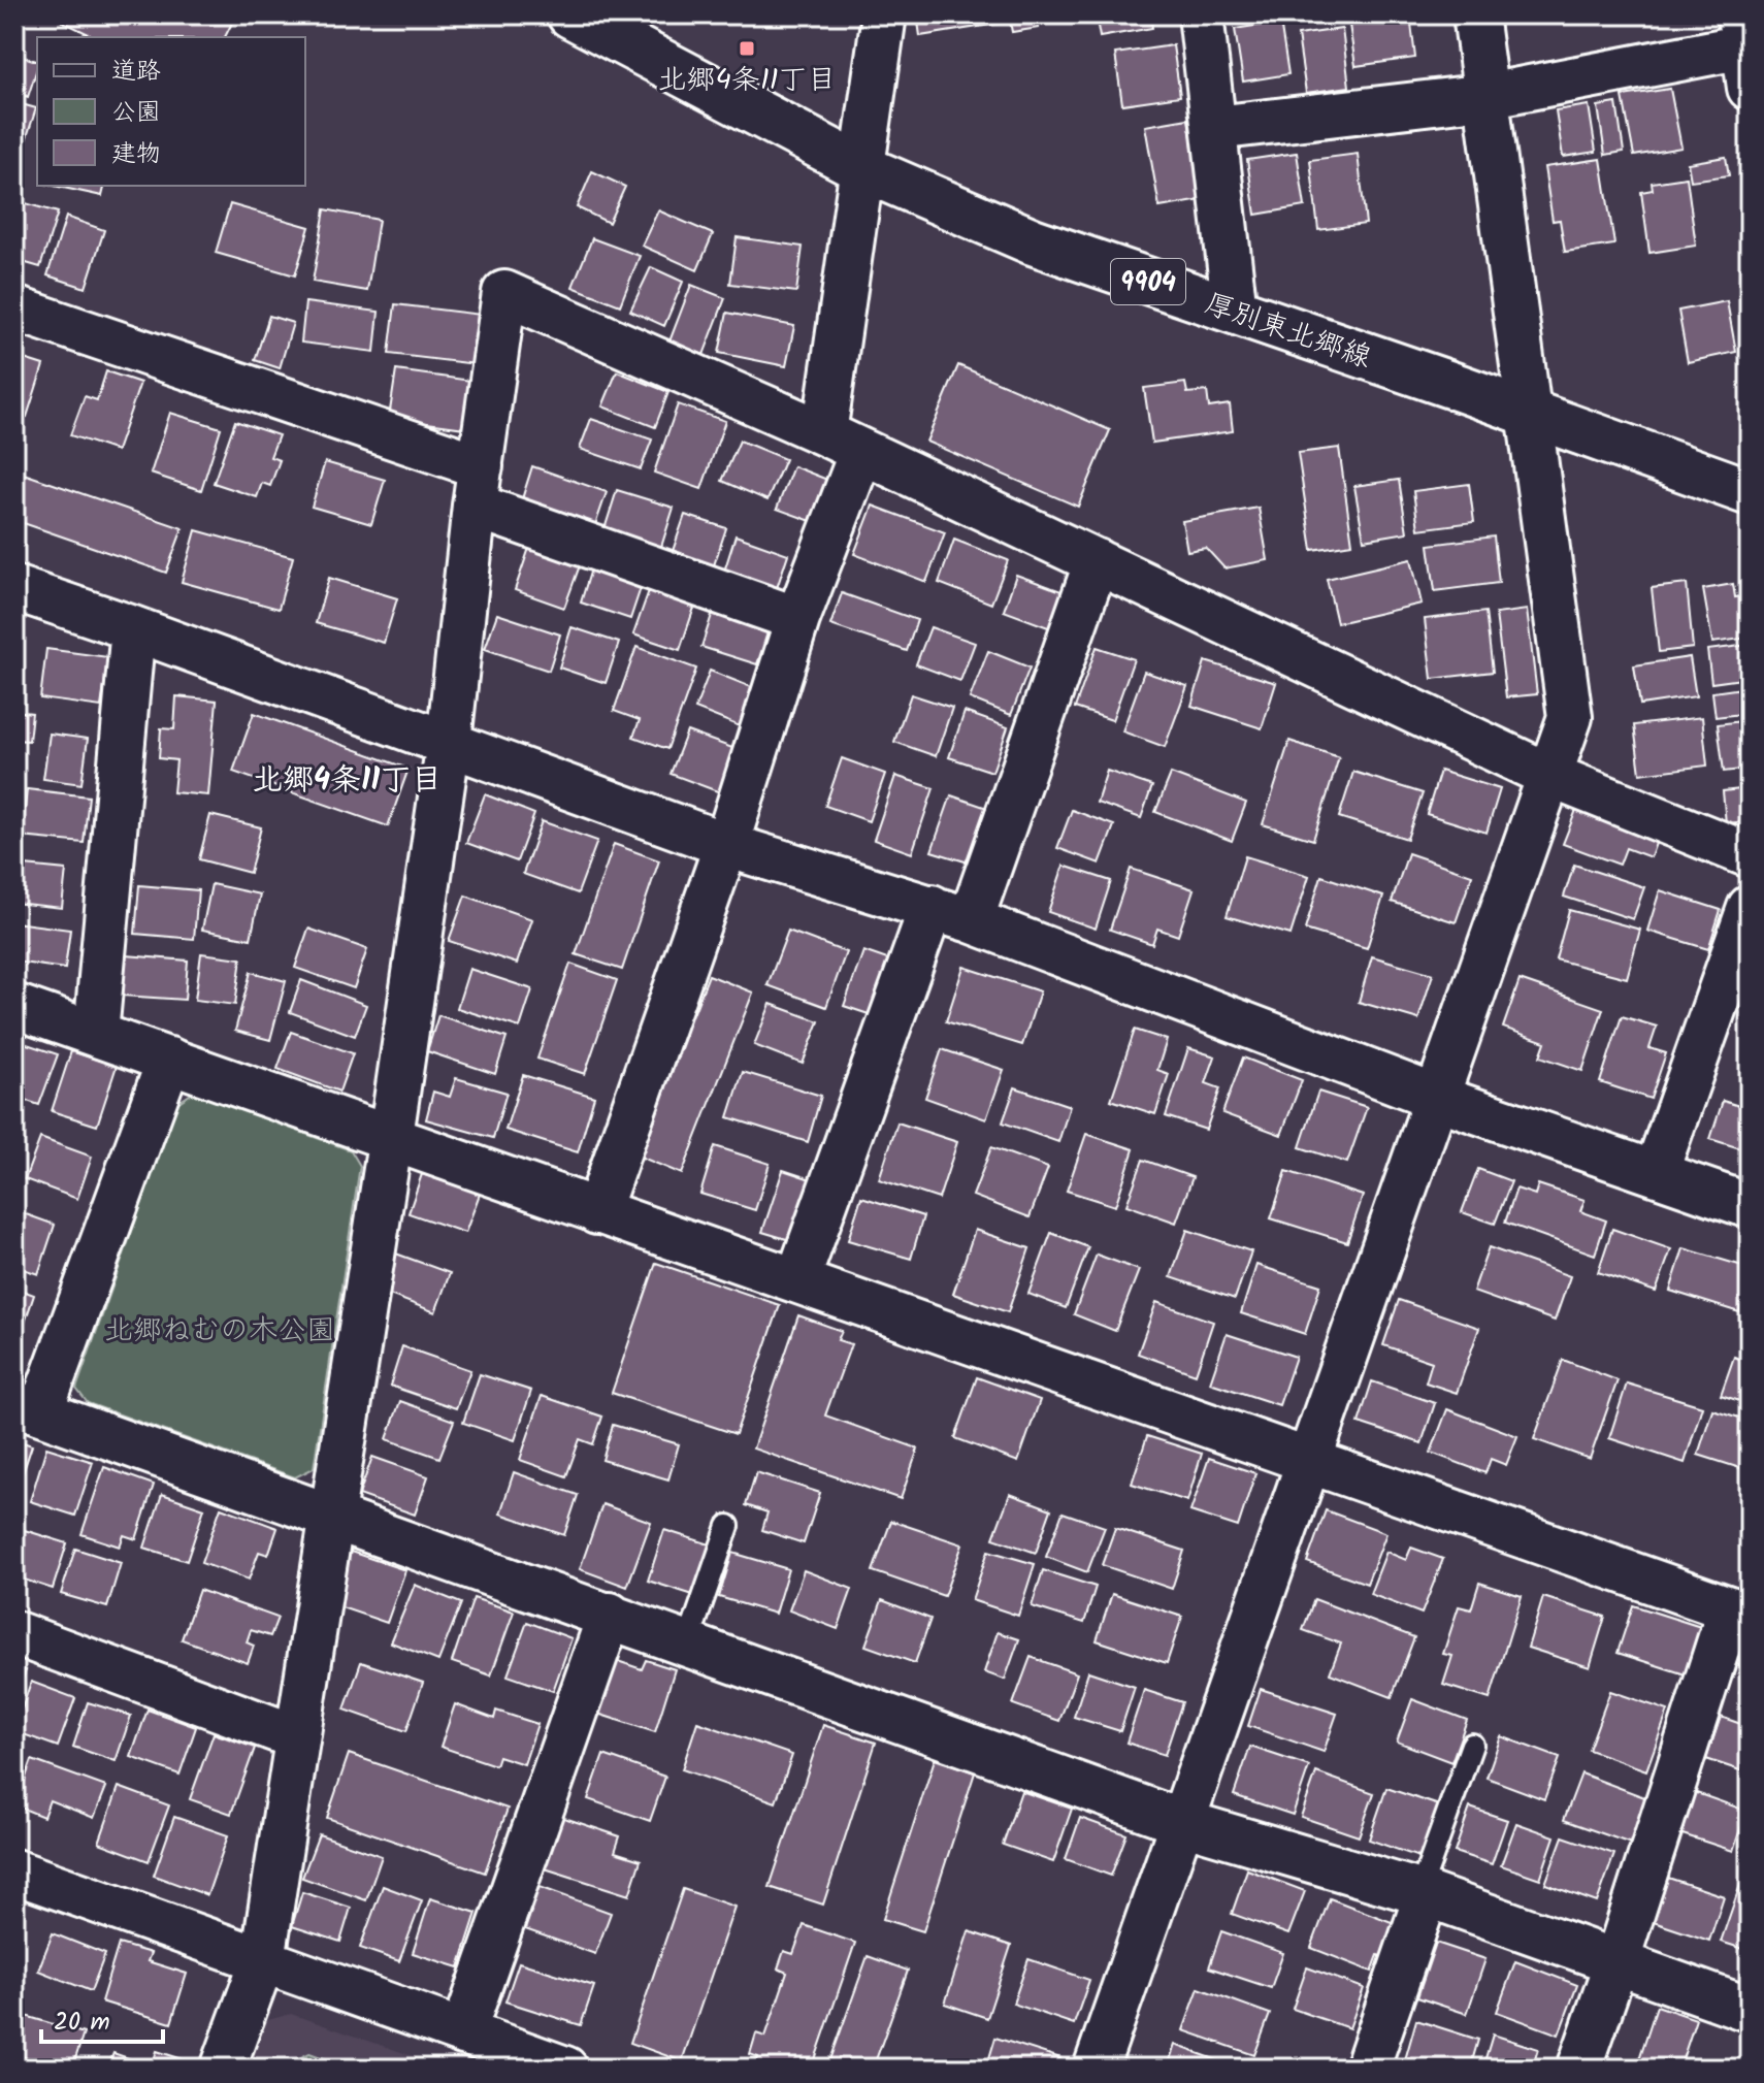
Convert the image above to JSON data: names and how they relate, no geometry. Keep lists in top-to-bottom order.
{
  "streets": {
    "main road": ["9904", "厚別東北郷線"]
  },
  "districts": ["北郷4条11丁目"],
  "parks": ["北郷ねむの木公園"],
  "places": {
    "transit": ["北郷4条11丁目"]
  },
  "legend": ["道路", "公園", "建物"],
  "scale_bar": "20 m"
}
